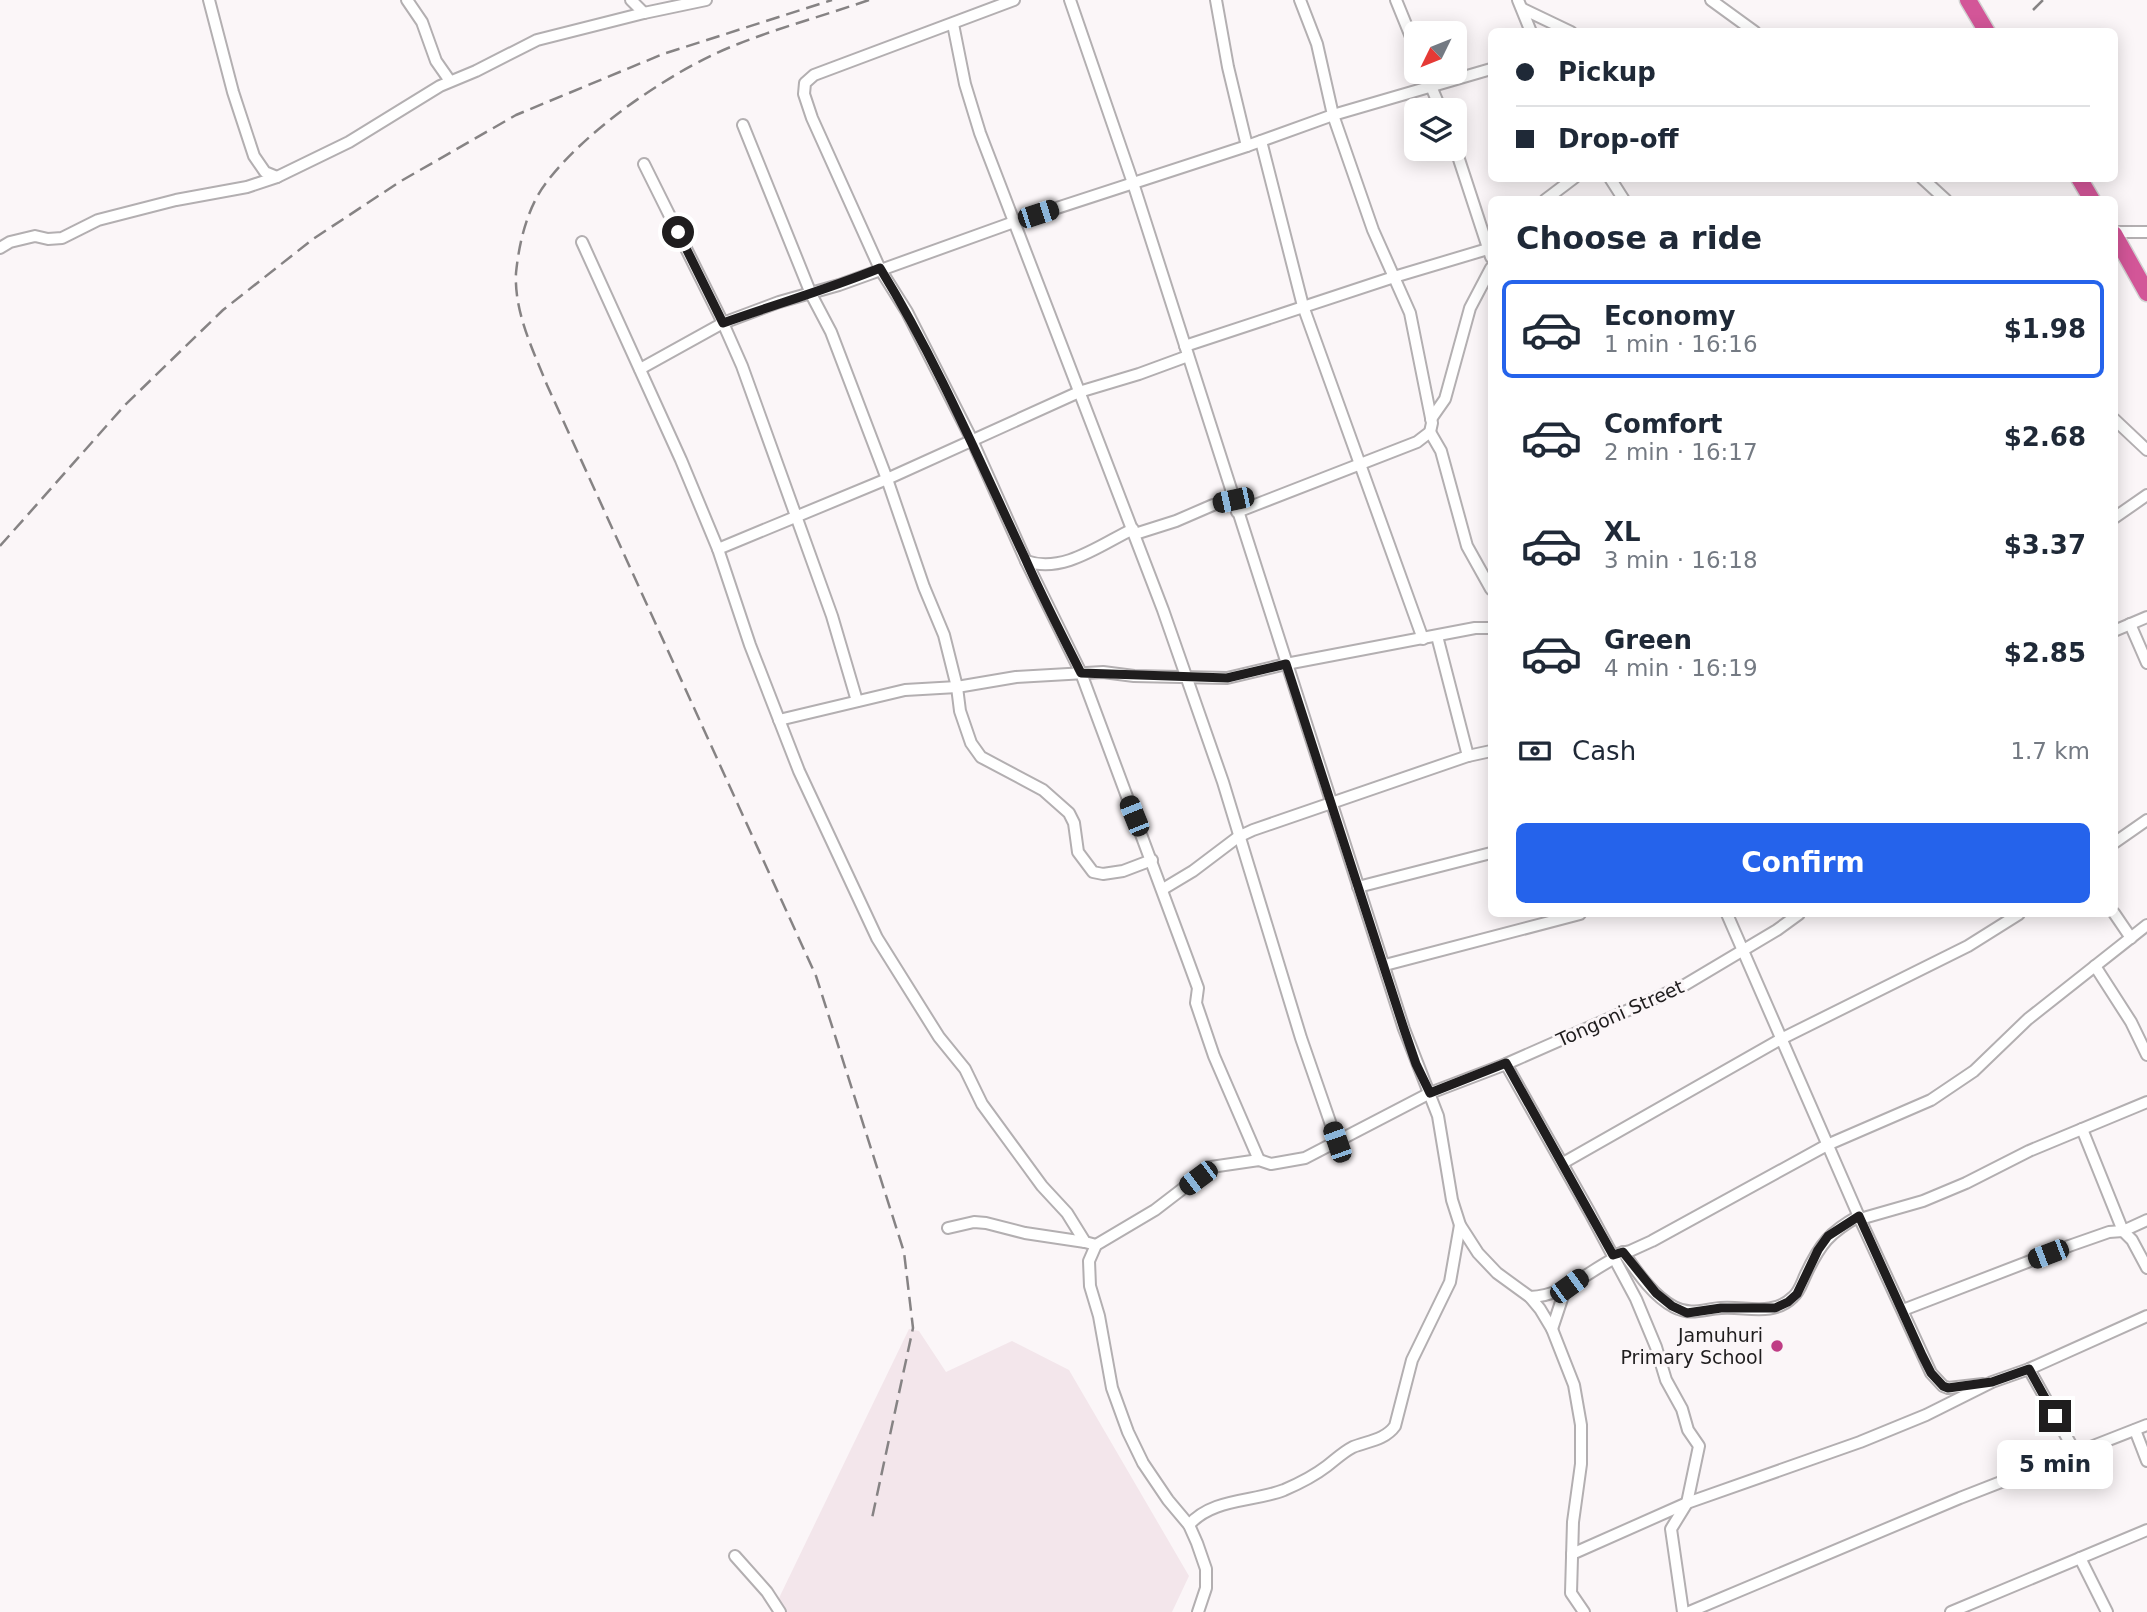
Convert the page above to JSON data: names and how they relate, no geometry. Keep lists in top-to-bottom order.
{
  "streets": {
    "street": ["Tongoni Street"]
  },
  "places": ["Jamuhuri Primary School"],
  "north": "bottom left",
  "page": {
    "banner": ["Pickup", "Drop-off"],
    "heading": "Choose a ride",
    "list": [
      {
        "name": "Economy",
        "note": "1 min · 16:16",
        "value": "$1.98"
      },
      {
        "name": "Comfort",
        "note": "2 min · 16:17",
        "value": "$2.68"
      },
      {
        "name": "XL",
        "note": "3 min · 16:18",
        "value": "$3.37"
      },
      {
        "name": "Green",
        "note": "4 min · 16:19",
        "value": "$2.85"
      }
    ],
    "pay": ["Cash", "1.7 km"],
    "buttons": "Confirm",
    "bubble": "5 min"
  }
}
